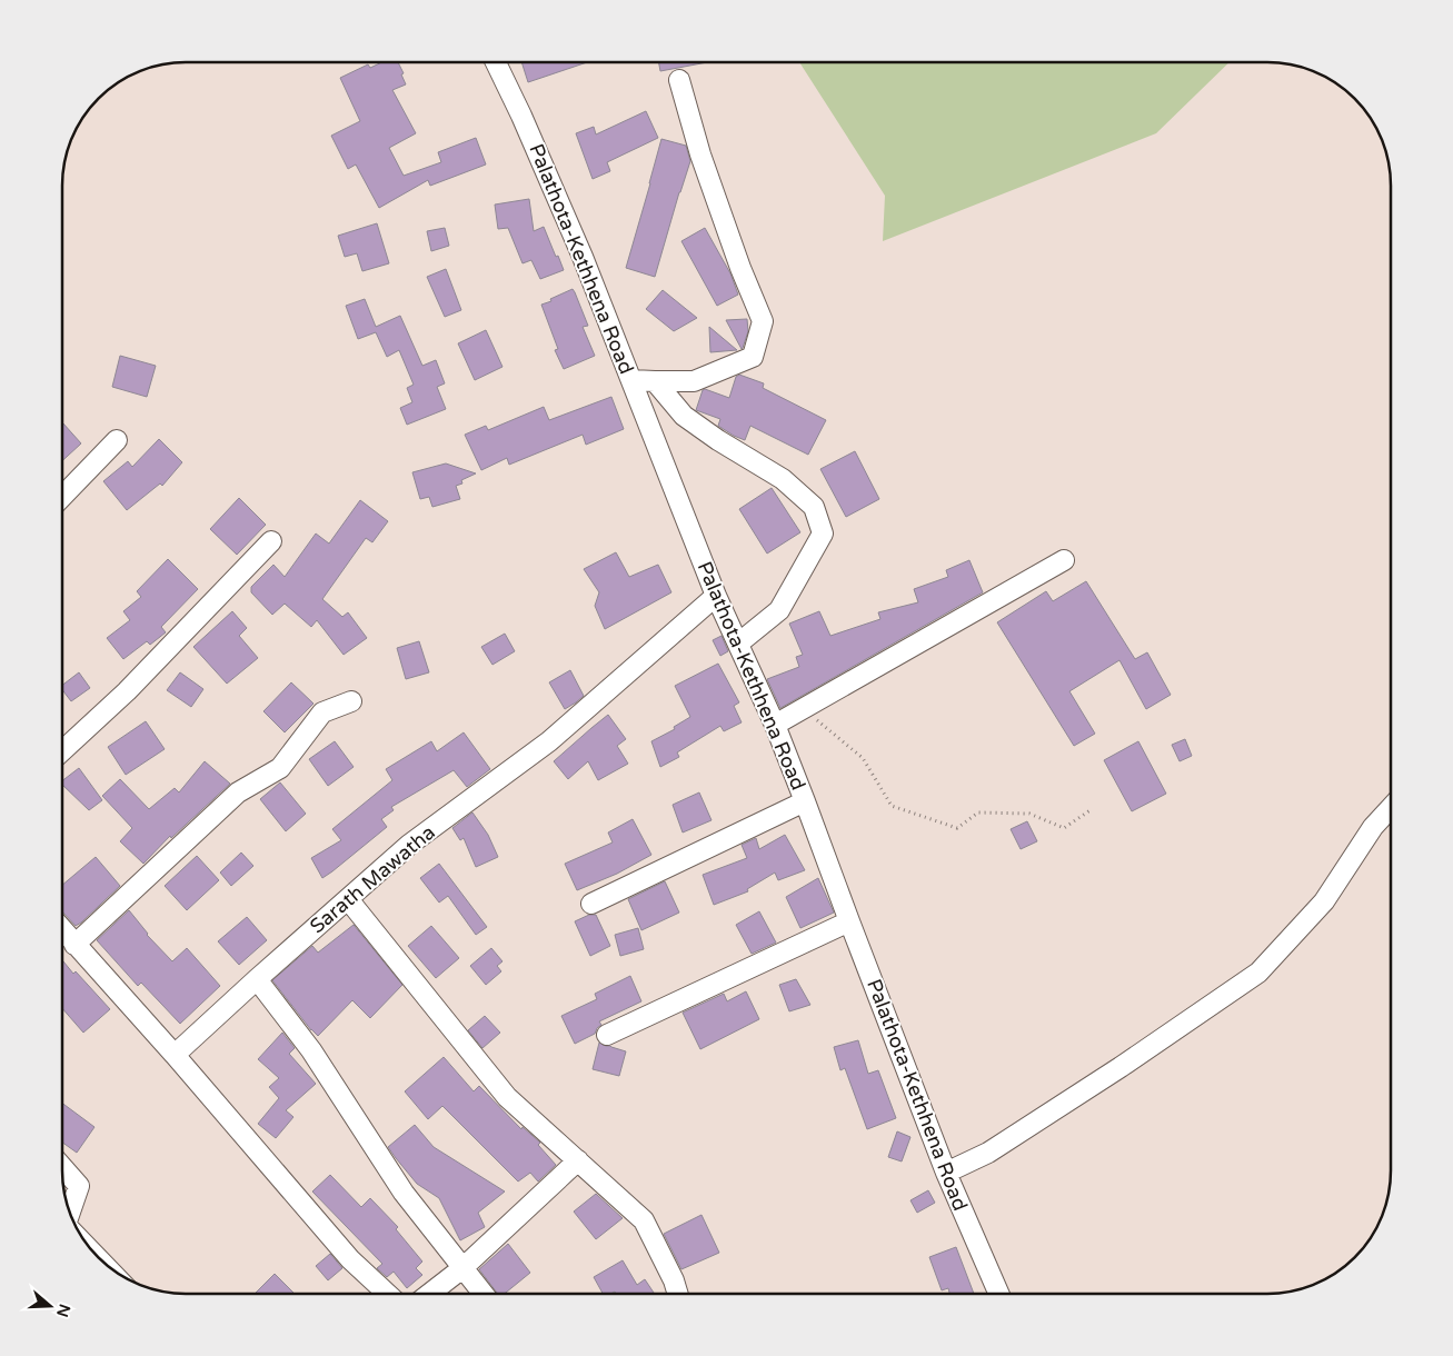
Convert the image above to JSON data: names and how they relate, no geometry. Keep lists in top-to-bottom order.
{
  "streets": {
    "street": ["Palathota-Kethhena Road", "Sarath Mawatha"]
  },
  "crossings": [
    ["Palathota-Kethhena Road", "Sarath Mawatha"]
  ],
  "north": "right"
}
